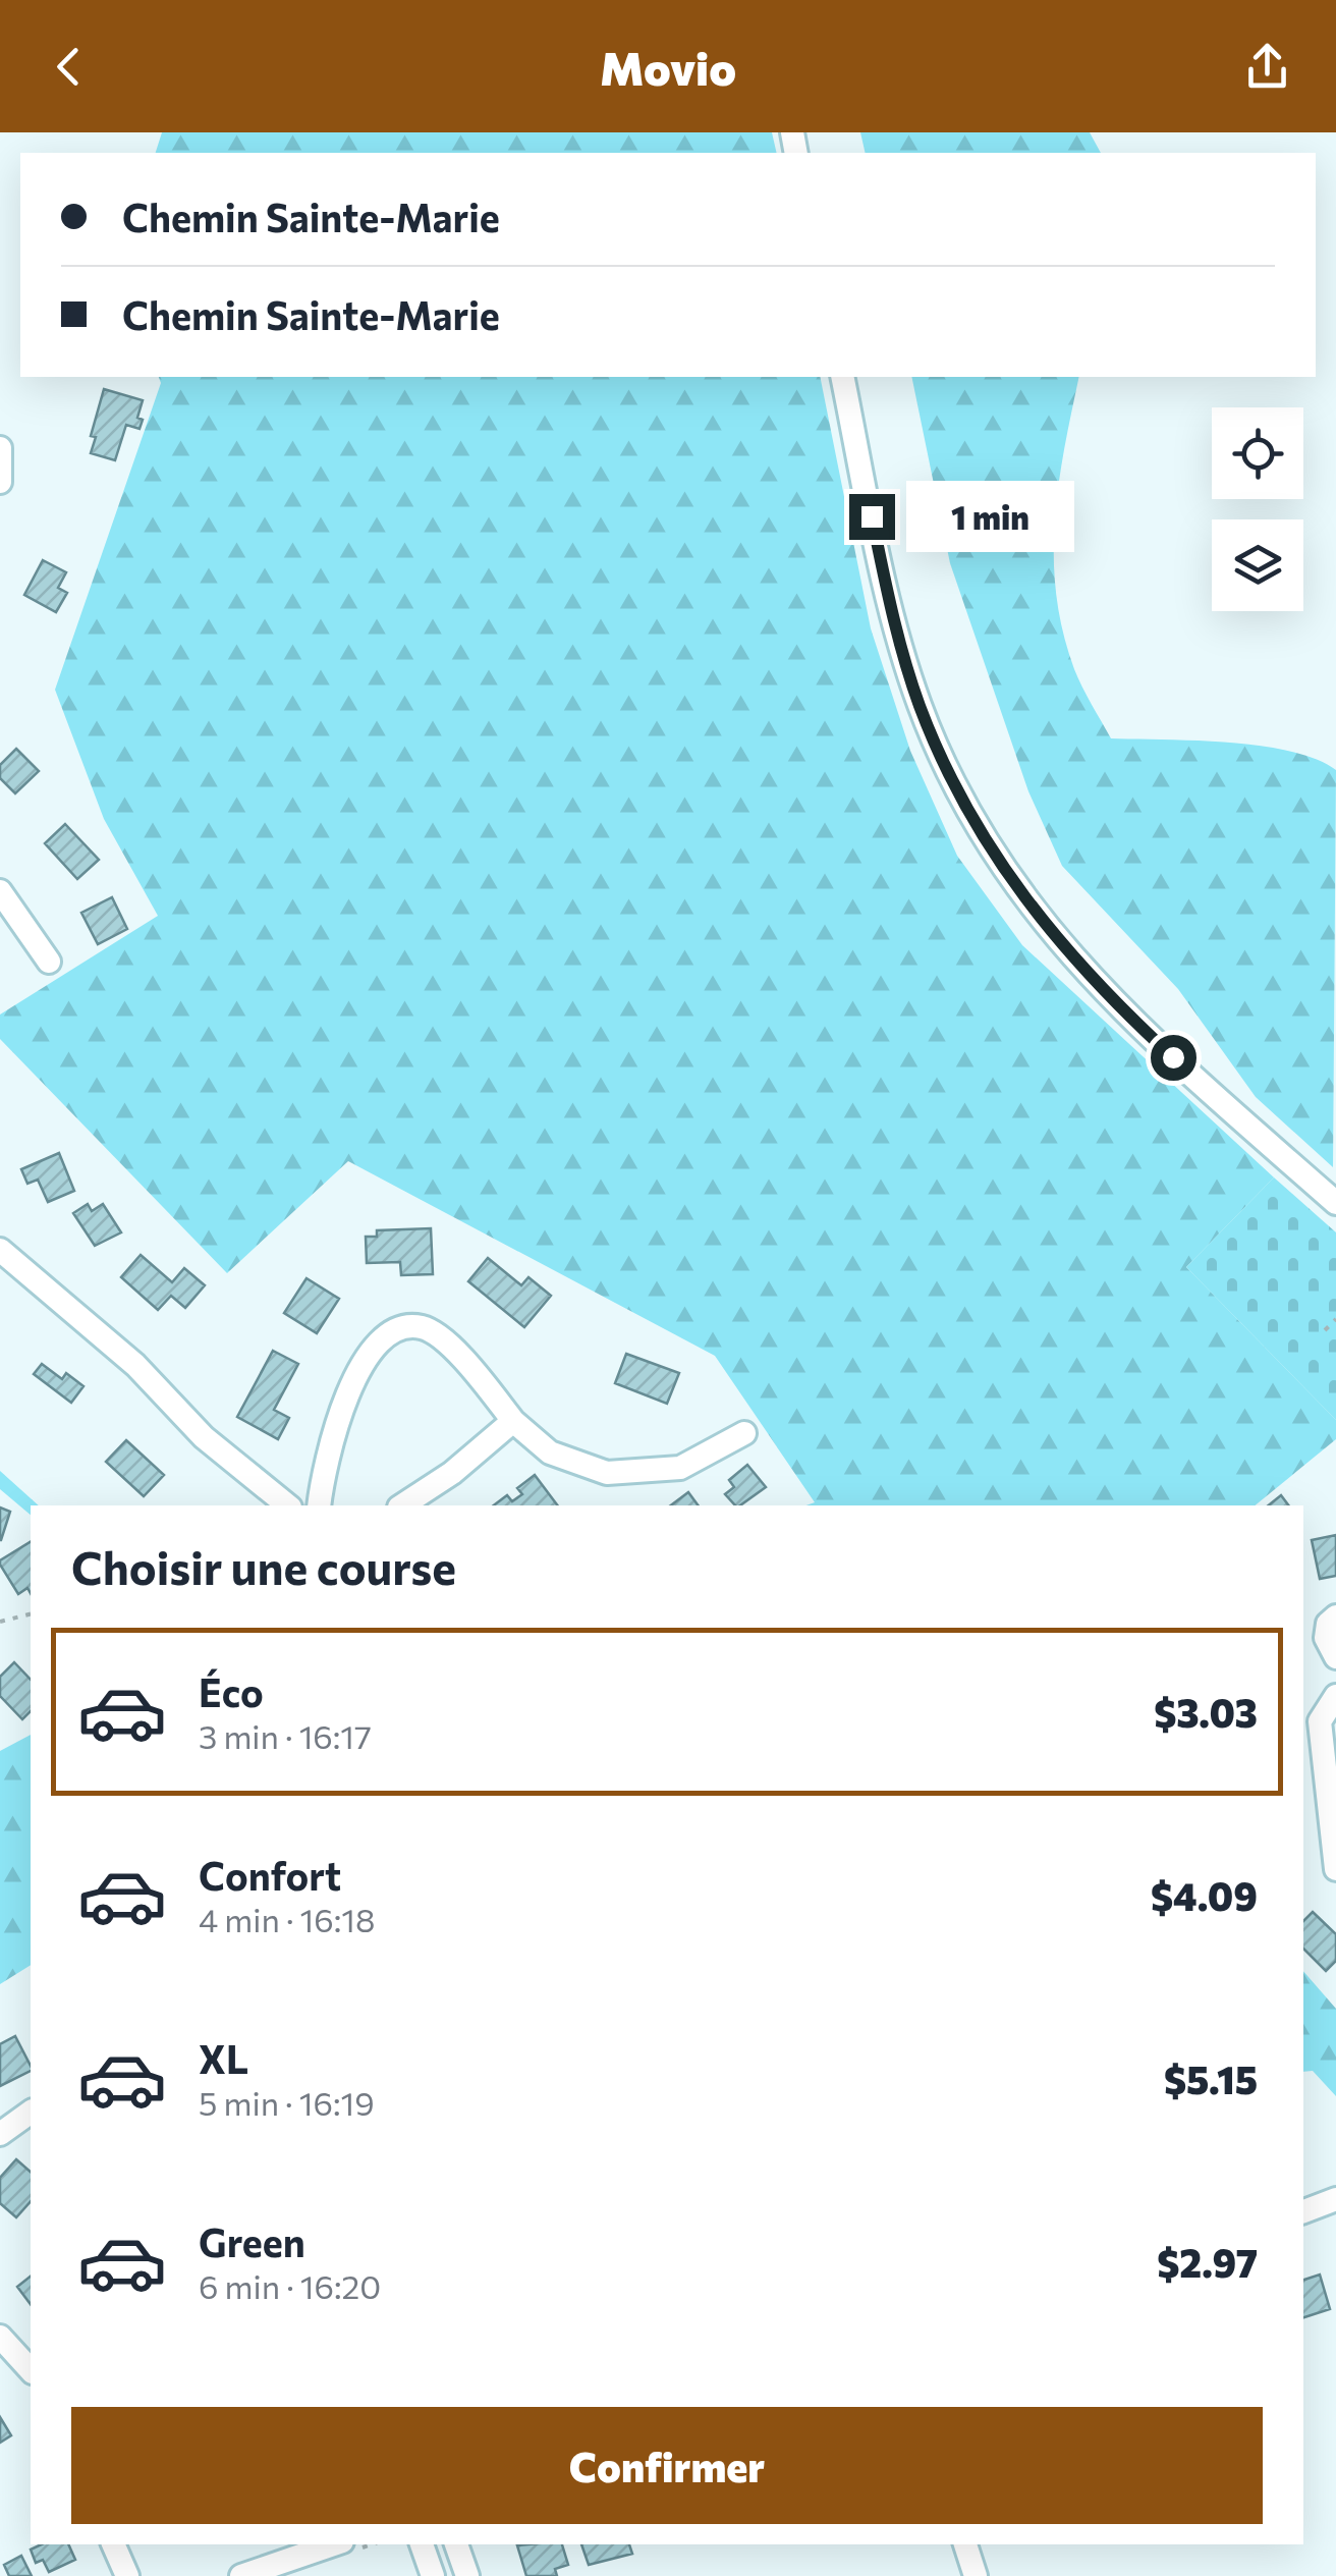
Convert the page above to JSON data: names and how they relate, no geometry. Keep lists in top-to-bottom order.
{
  "page": {
    "header": "Movio",
    "banner": ["Chemin Sainte-Marie", "Chemin Sainte-Marie"],
    "bubble": "1 min",
    "heading": "Choisir une course",
    "list": [
      {
        "name": "Éco",
        "note": "3 min · 16:17",
        "value": "$3.03"
      },
      {
        "name": "Confort",
        "note": "4 min · 16:18",
        "value": "$4.09"
      },
      {
        "name": "XL",
        "note": "5 min · 16:19",
        "value": "$5.15"
      },
      {
        "name": "Green",
        "note": "6 min · 16:20",
        "value": "$2.97"
      }
    ],
    "buttons": "Confirmer"
  }
}
